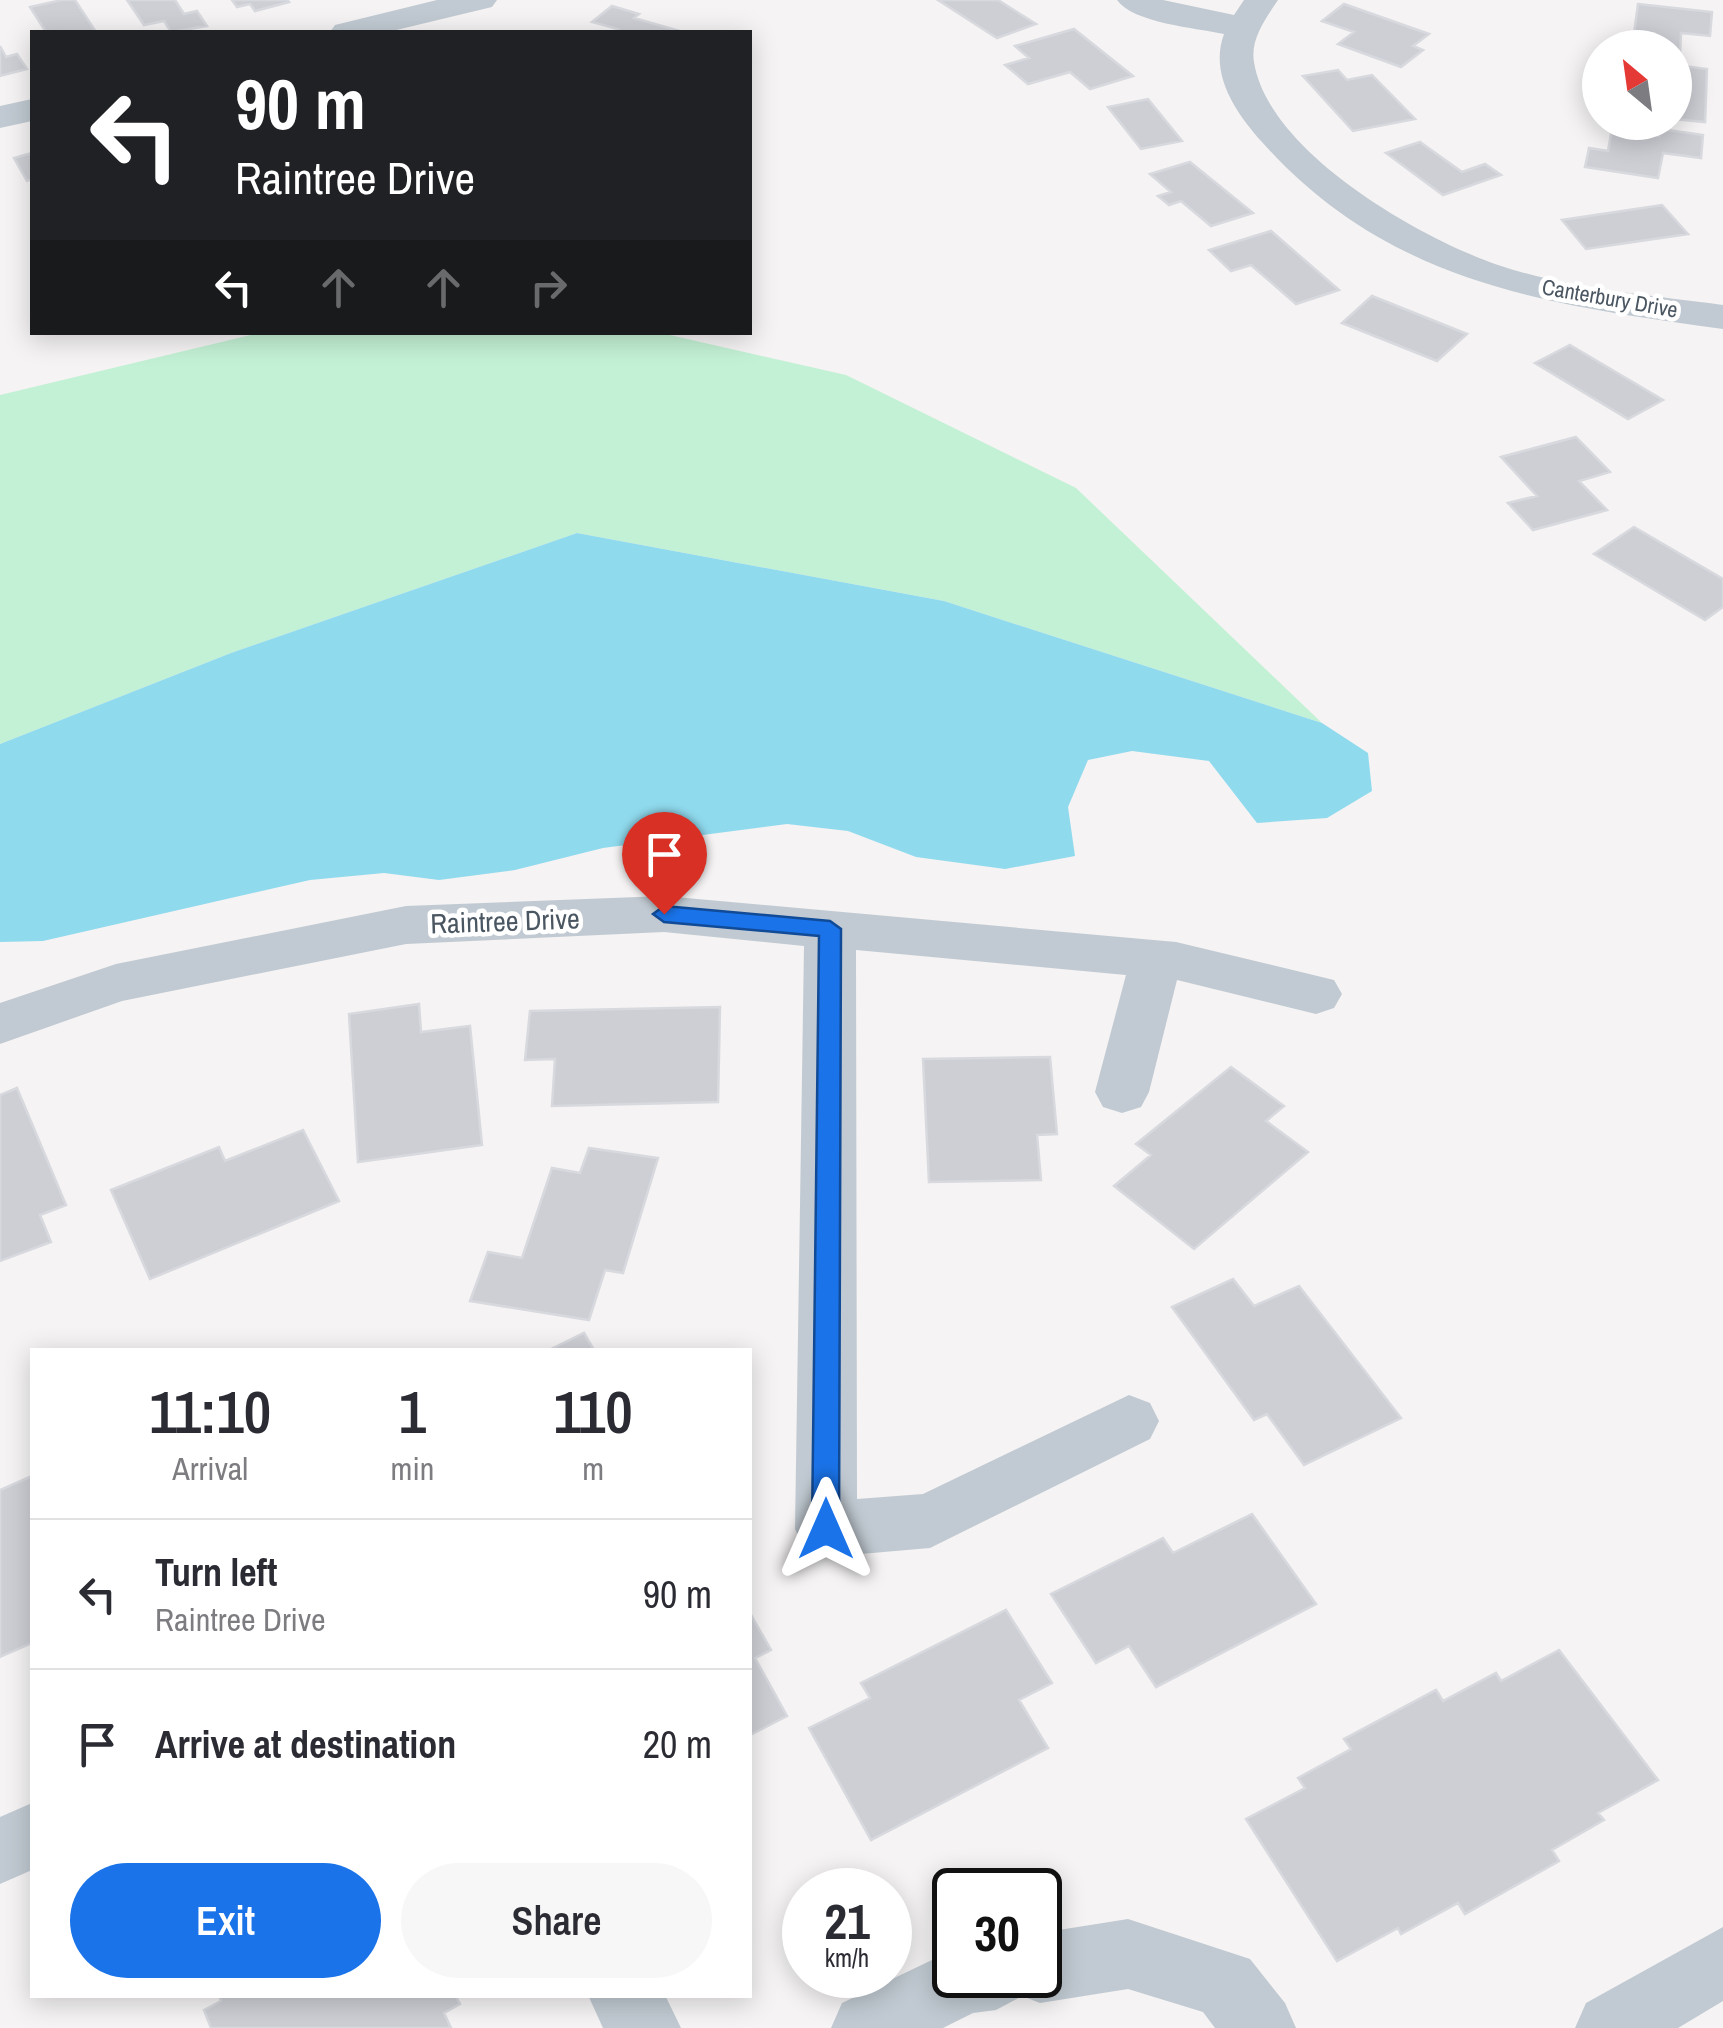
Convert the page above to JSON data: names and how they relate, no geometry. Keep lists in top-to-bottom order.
{
  "streets": {
    "street": ["Canterbury Drive", "Raintree Drive"]
  },
  "north": "top left",
  "page": {
    "turn": ["90 m", "Raintree Drive"],
    "eta": [
      "11:10",
      "Arrival",
      "1",
      "min",
      "110",
      "m"
    ],
    "list": [
      {
        "name": "Turn left",
        "note": "Raintree Drive",
        "value": "90 m"
      },
      {
        "name": "Arrive at destination",
        "value": "20 m"
      }
    ],
    "buttons": ["Exit", "Share"],
    "speed": "21 km/h",
    "limit": "30"
  }
}
